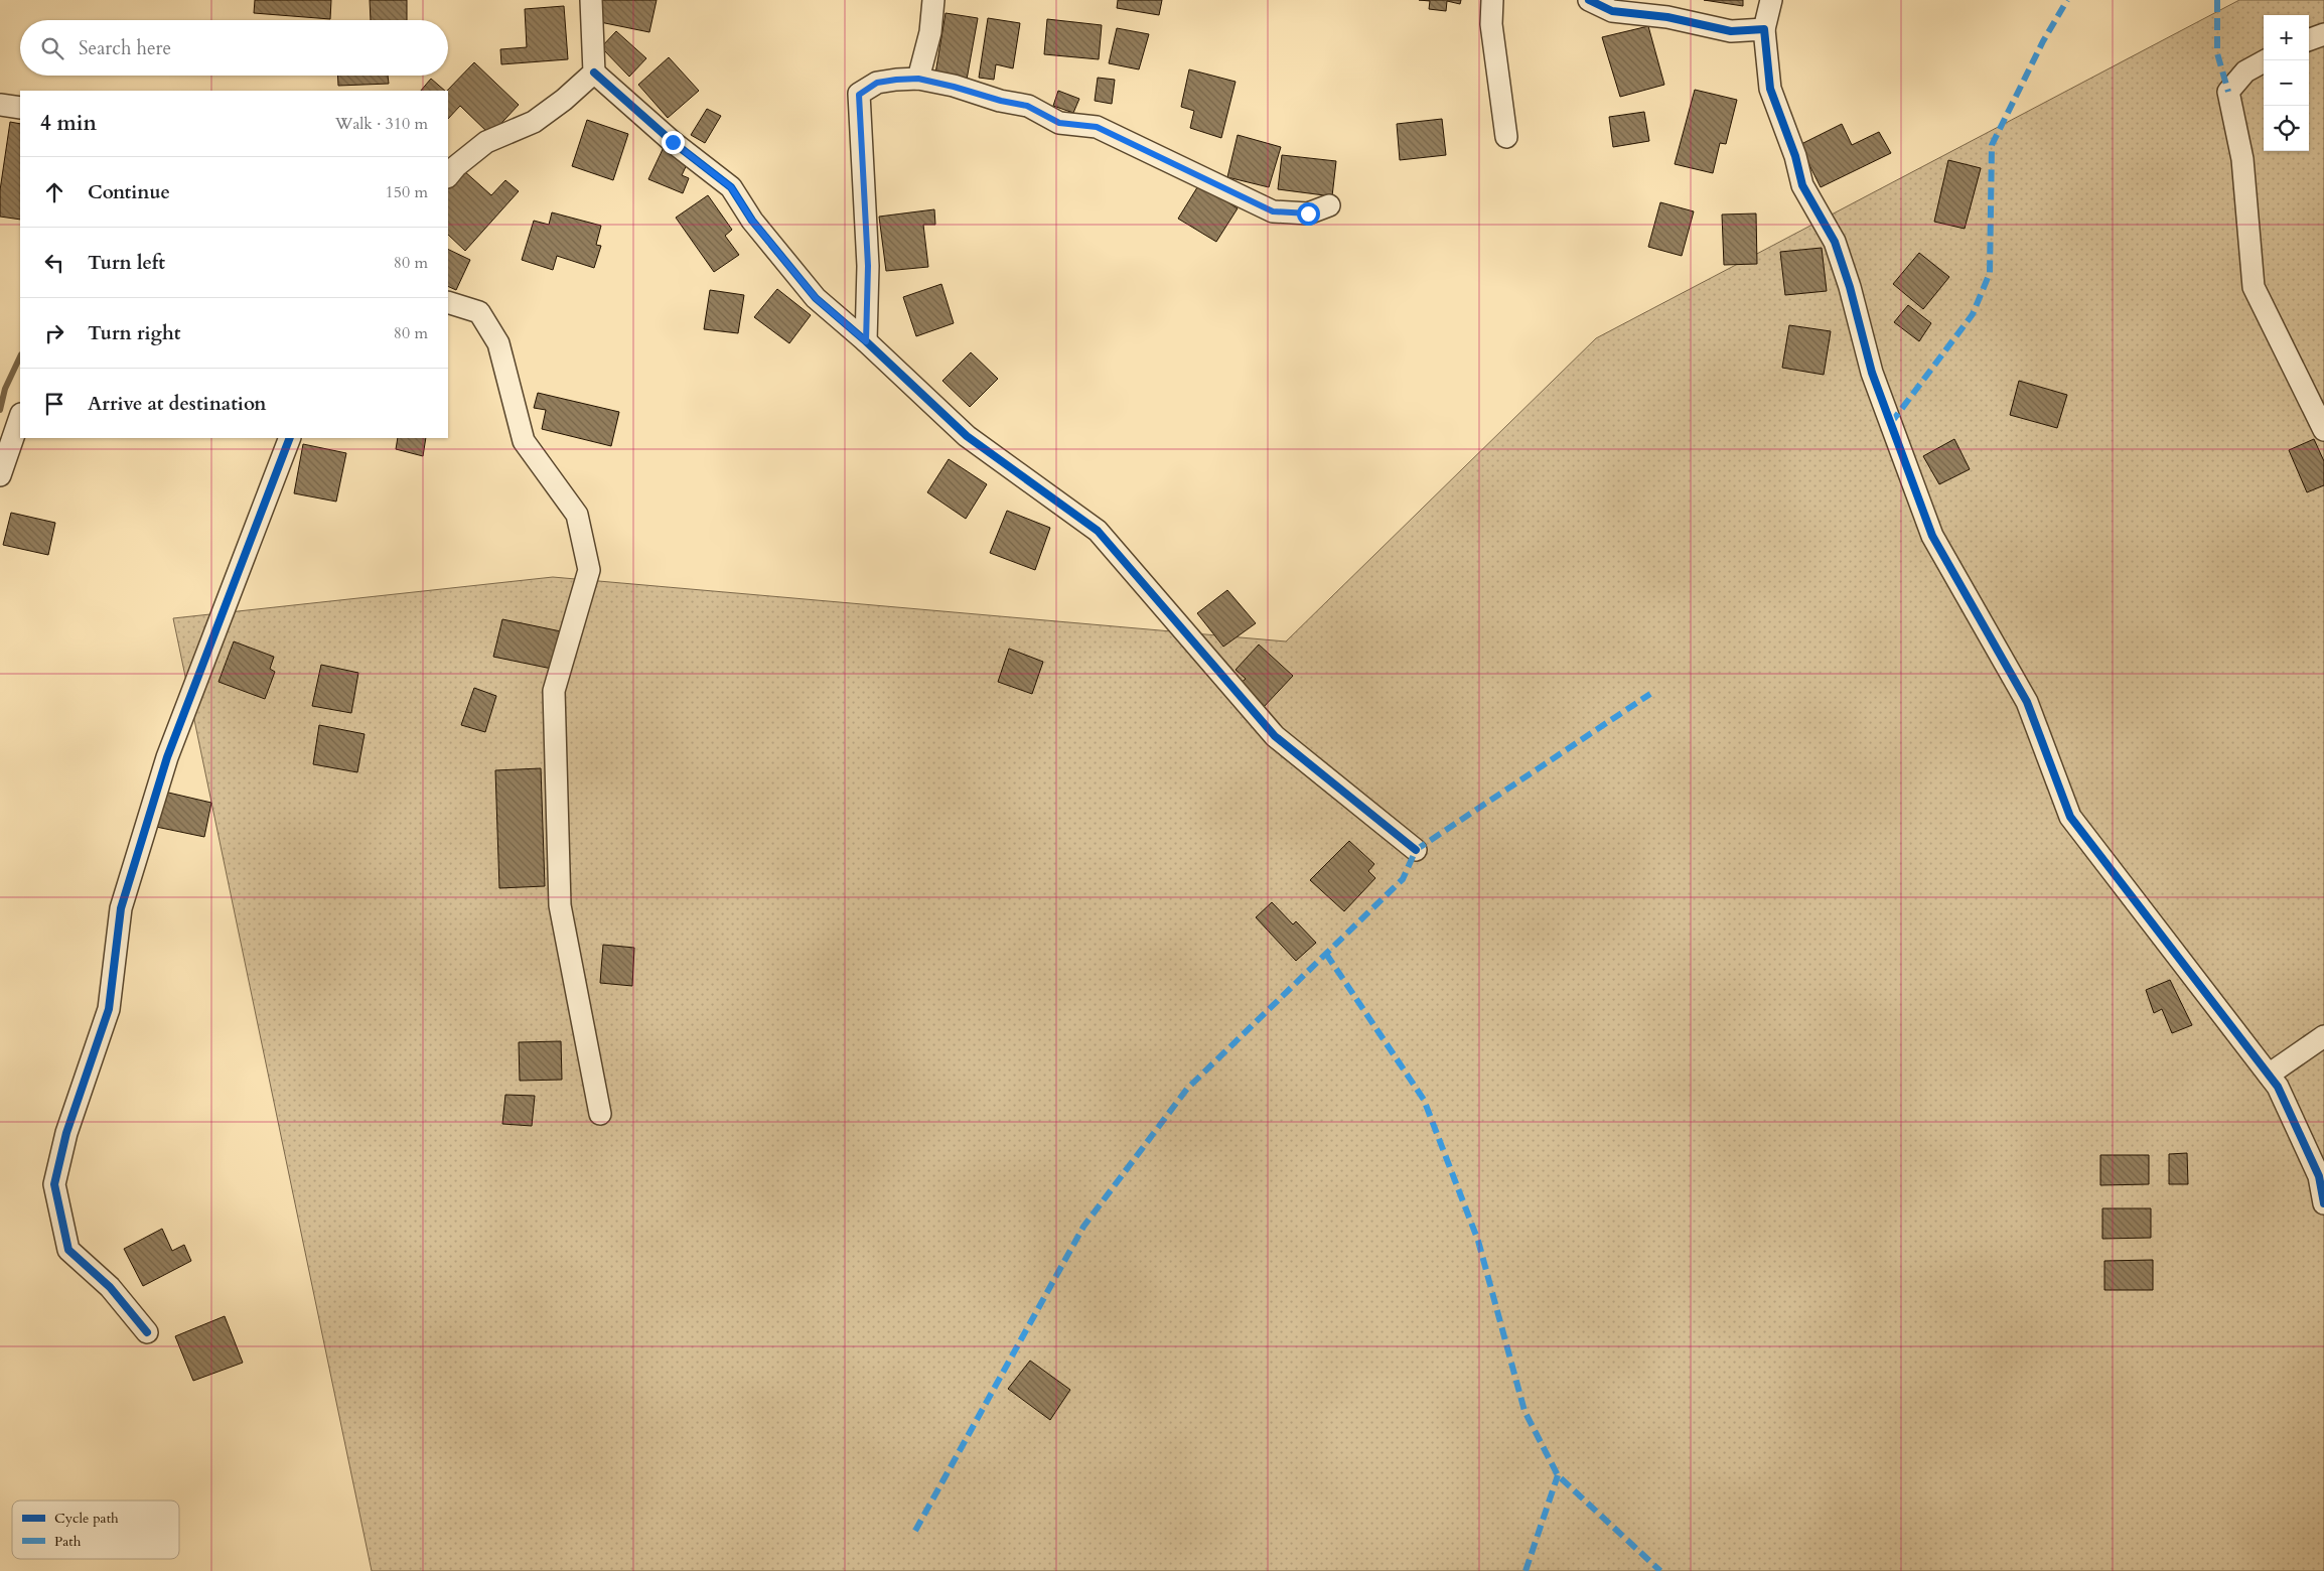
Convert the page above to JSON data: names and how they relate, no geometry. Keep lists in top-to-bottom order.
{
  "legend": ["Cycle path", "Path"],
  "page": {
    "map_buttons": ["+", "−"],
    "search": "Search here",
    "heading": ["4 min", "Walk · 310 m"],
    "list": [
      ["Continue", "150 m"],
      ["Turn left", "80 m"],
      ["Turn right", "80 m"],
      "Arrive at destination"
    ]
  }
}
